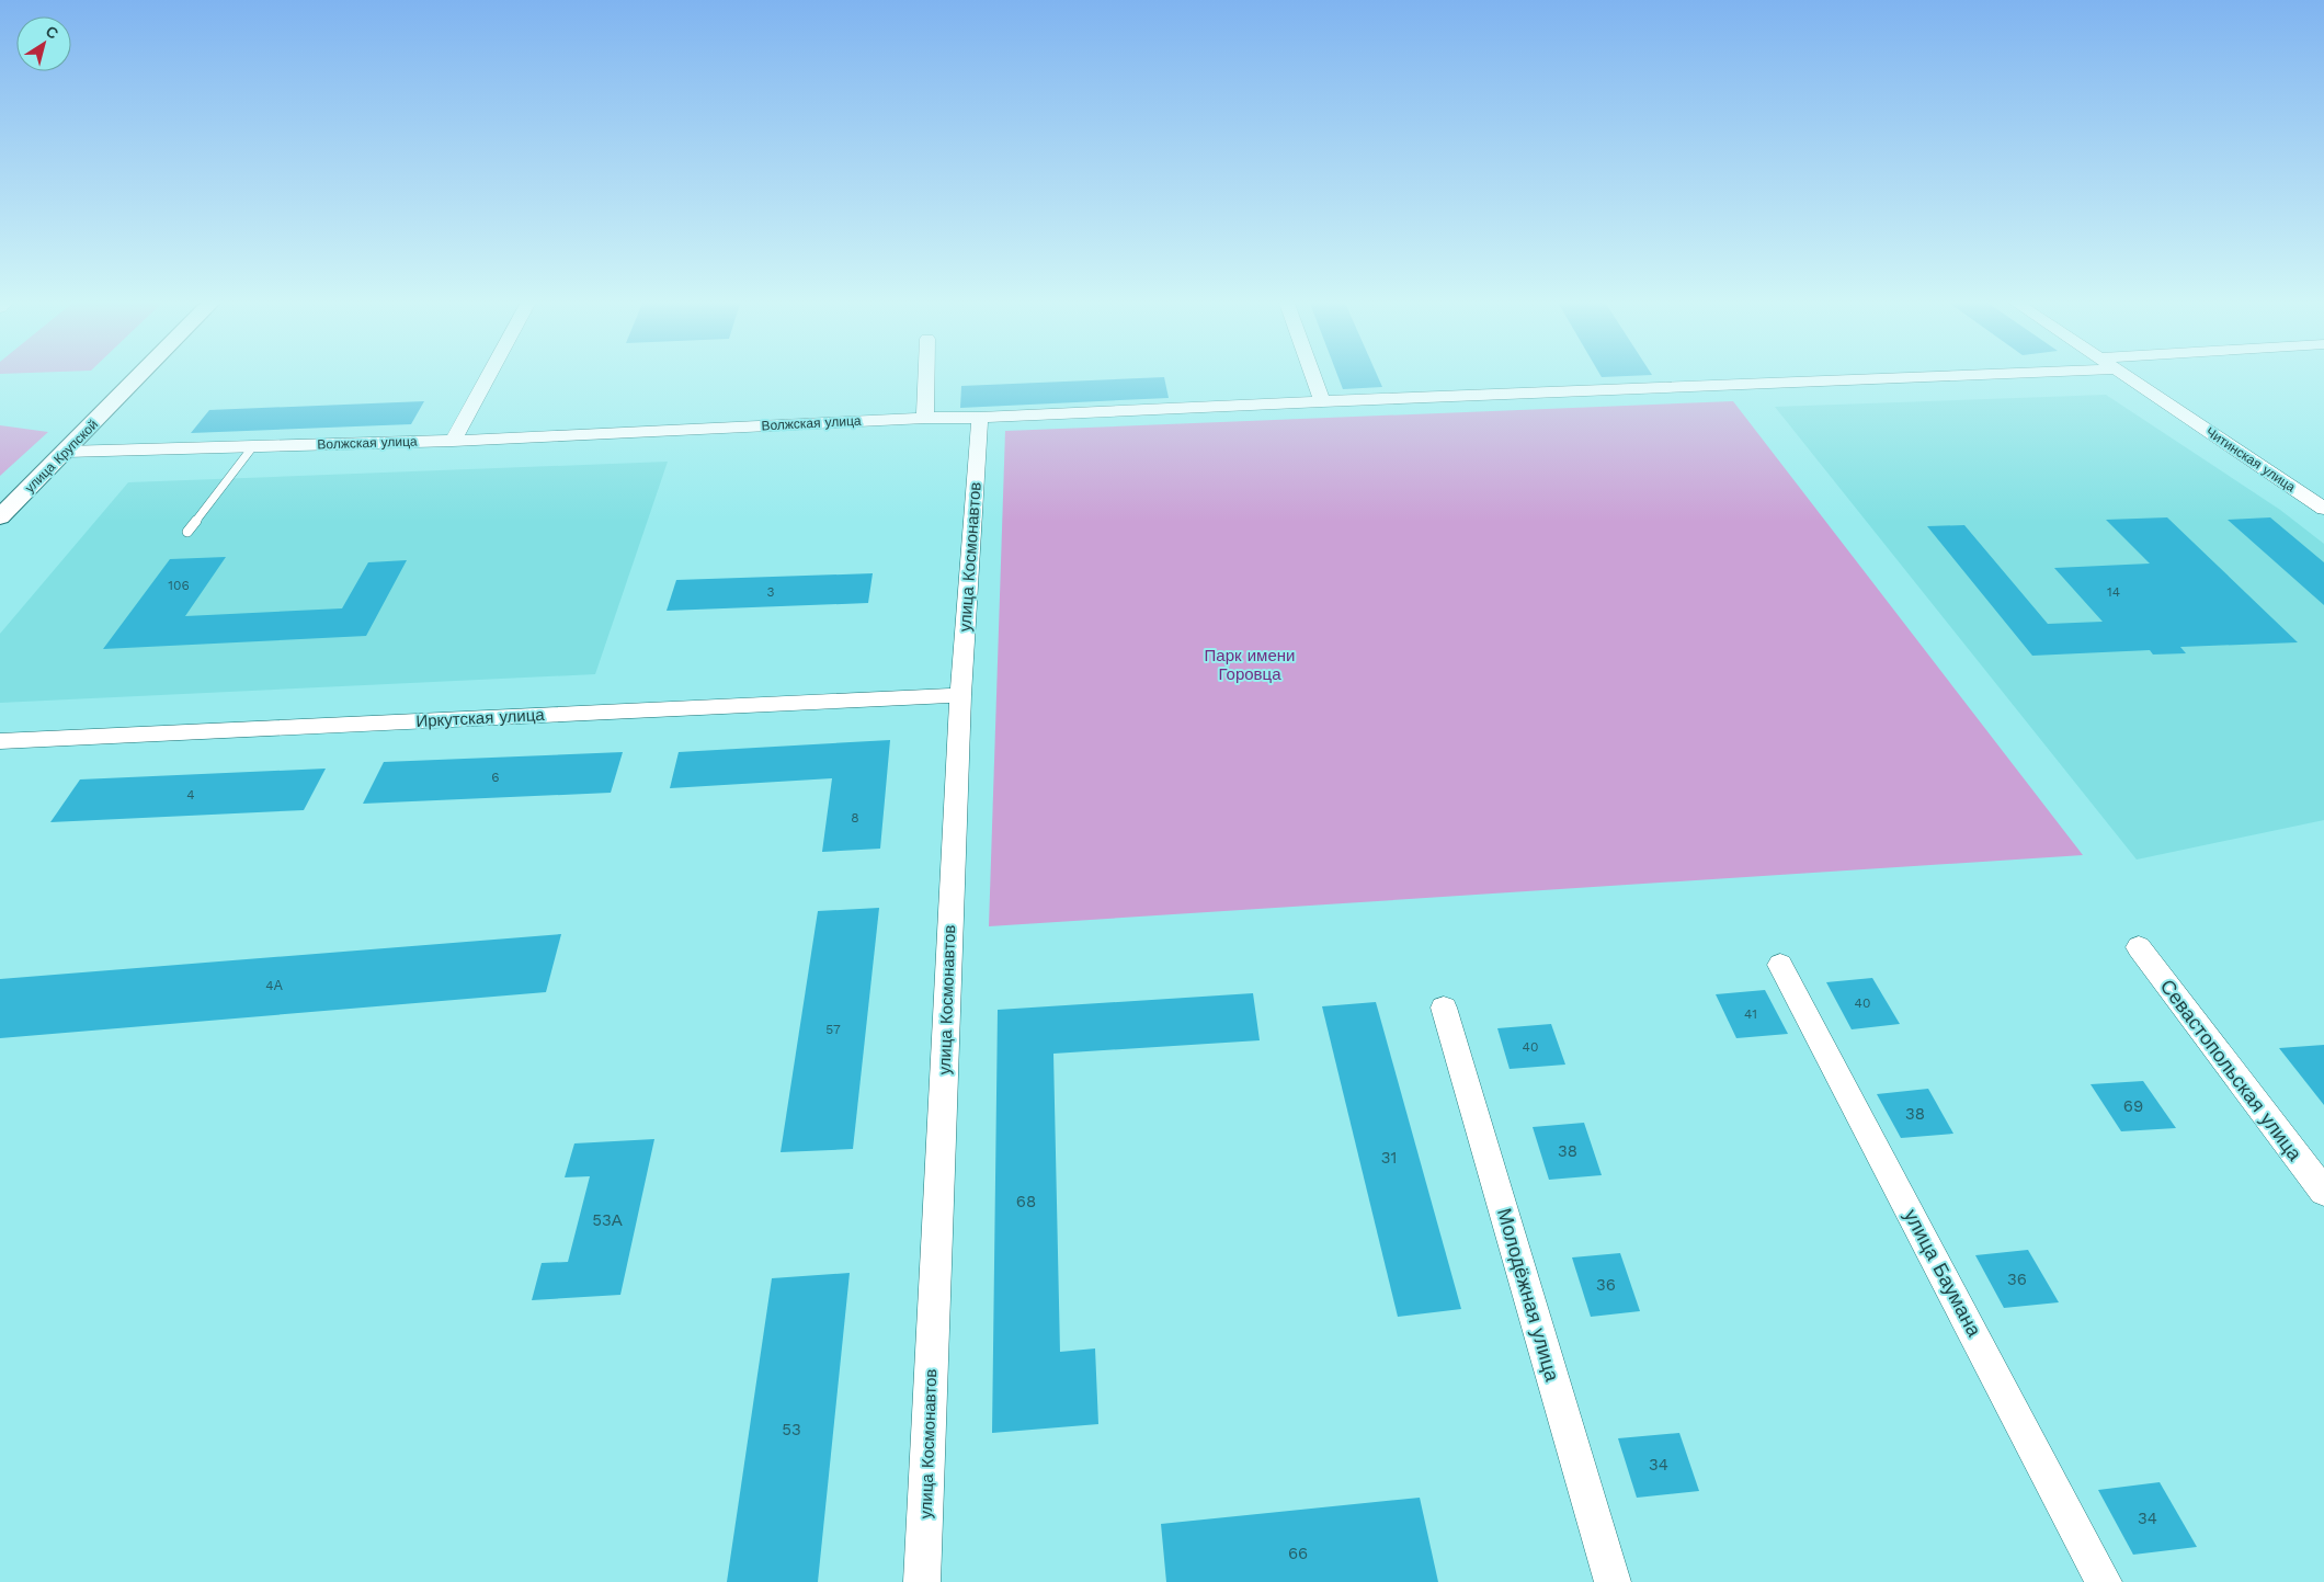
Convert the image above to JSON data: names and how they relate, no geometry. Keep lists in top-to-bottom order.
{
  "streets": {
    "street": [
      "Волжская улица",
      "улица Крупской",
      "Читинская улица",
      "улица Космонавтов",
      "Иркутская улица",
      "Севастопольская улица",
      "улица Баумана",
      "Молодёжная улица"
    ]
  },
  "crossings": [
    ["Волжская улица", "улица Крупской"],
    ["Волжская улица", "улица Космонавтов"],
    ["улица Космонавтов", "Иркутская улица"]
  ],
  "parks": ["Парк имени Горовца"],
  "house_numbers": [
    "106",
    "3",
    "14",
    "6",
    "4",
    "8",
    "4А",
    "40",
    "41",
    "57",
    "40",
    "69",
    "38",
    "38",
    "31",
    "68",
    "53А",
    "36",
    "36",
    "53",
    "34",
    "34",
    "66"
  ],
  "north": "top right"
}
